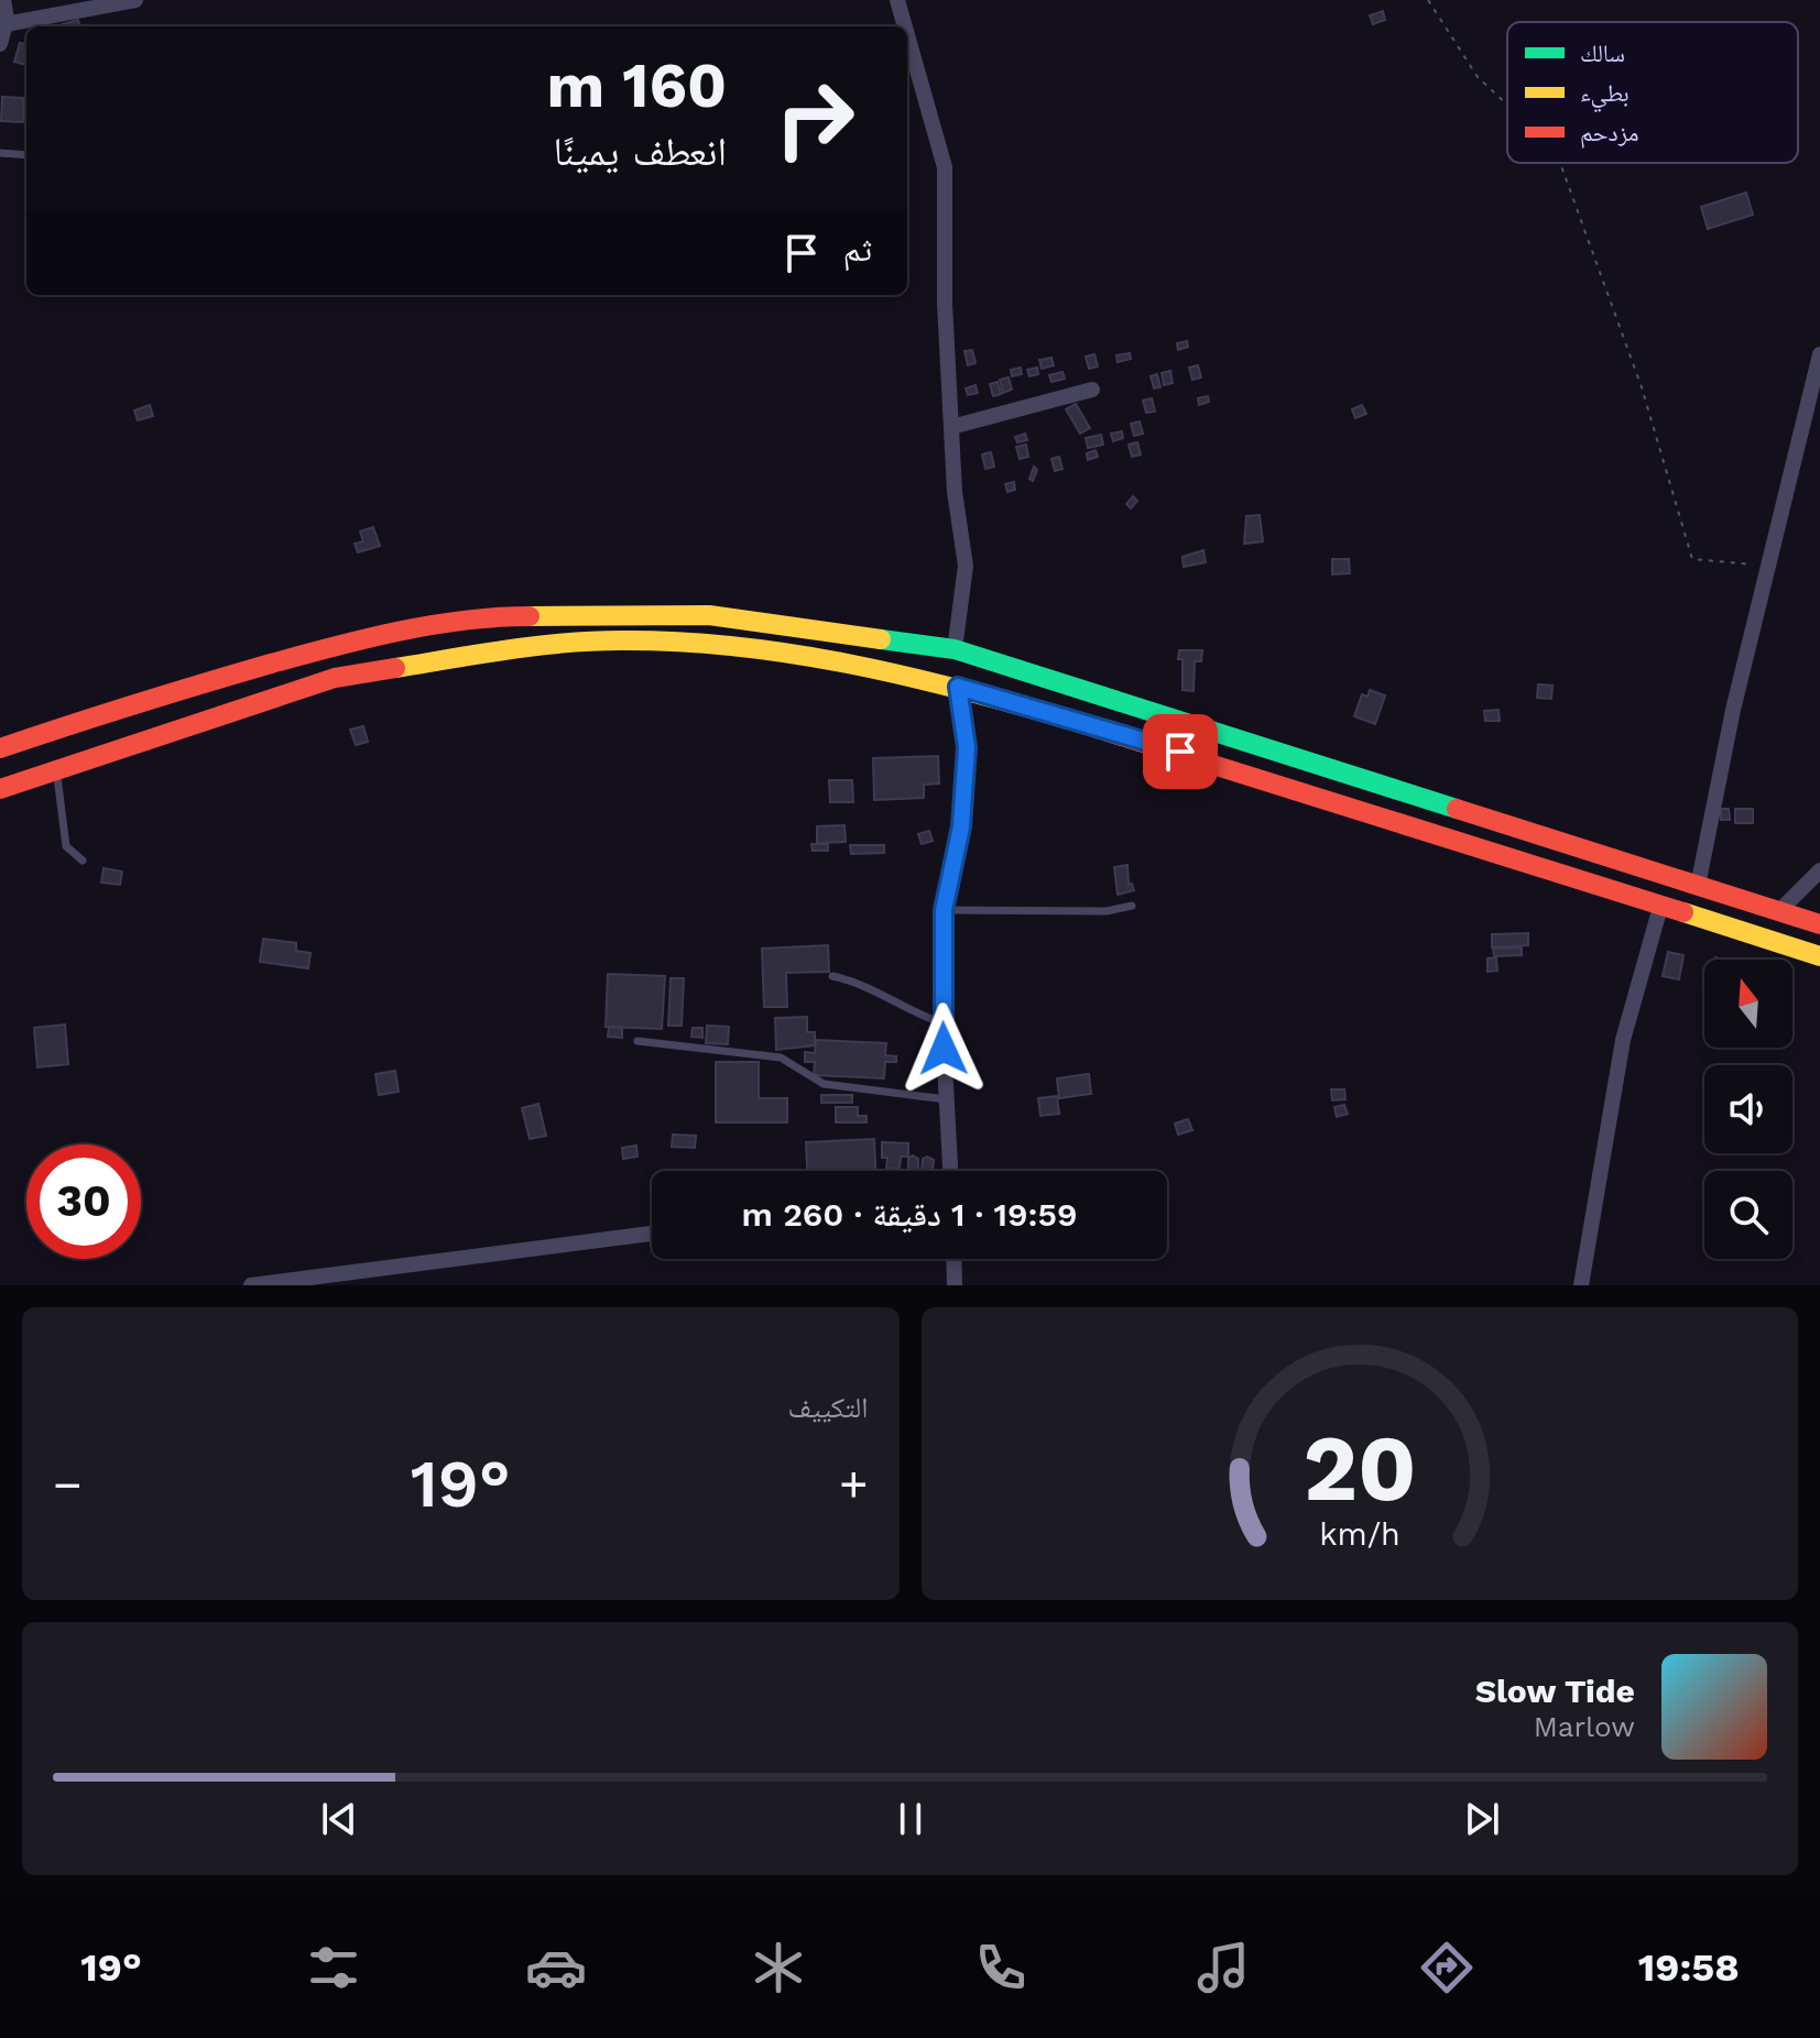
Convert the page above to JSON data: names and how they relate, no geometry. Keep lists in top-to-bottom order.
{
  "legend": ["سالك", "بطيء", "مزدحم"],
  "north": "top",
  "page": {
    "turn": ["160 m", "انعطف يمينًا"],
    "then": "ثم",
    "limit": "30",
    "trip": "19:59 · 1 دقيقة · 260 m",
    "tile": "التكييف",
    "heat": ["−", "19°", "+"],
    "song": ["Slow Tide", "Marlow"],
    "tabs": ["19:58", "19°"],
    "gauge": ["20", "km/h"]
  }
}
